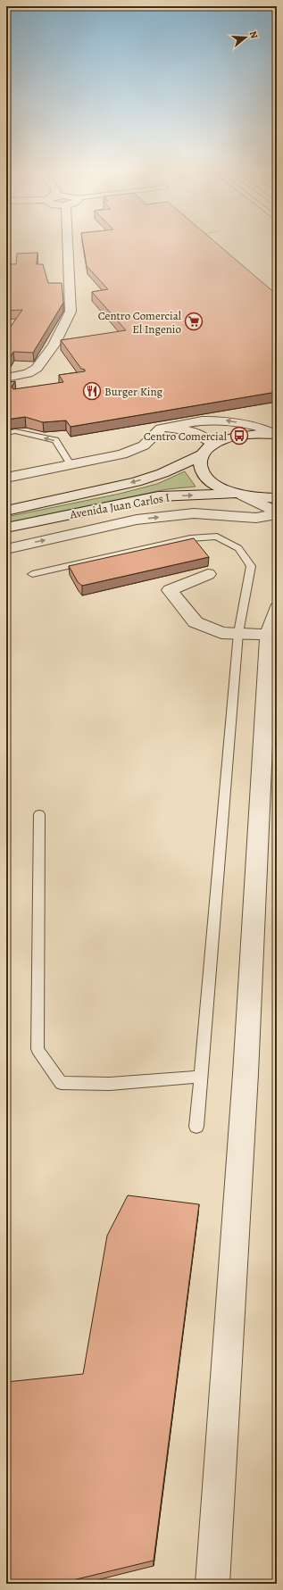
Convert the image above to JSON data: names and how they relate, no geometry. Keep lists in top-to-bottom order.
{
  "streets": {
    "street": ["Avenida Juan Carlos I"]
  },
  "places": {
    "supermarket": ["Centro Comercial El Ingenio"],
    "restaurant": ["Burger King"],
    "bus stop": ["Centro Comercial"]
  },
  "north": "right"
}
